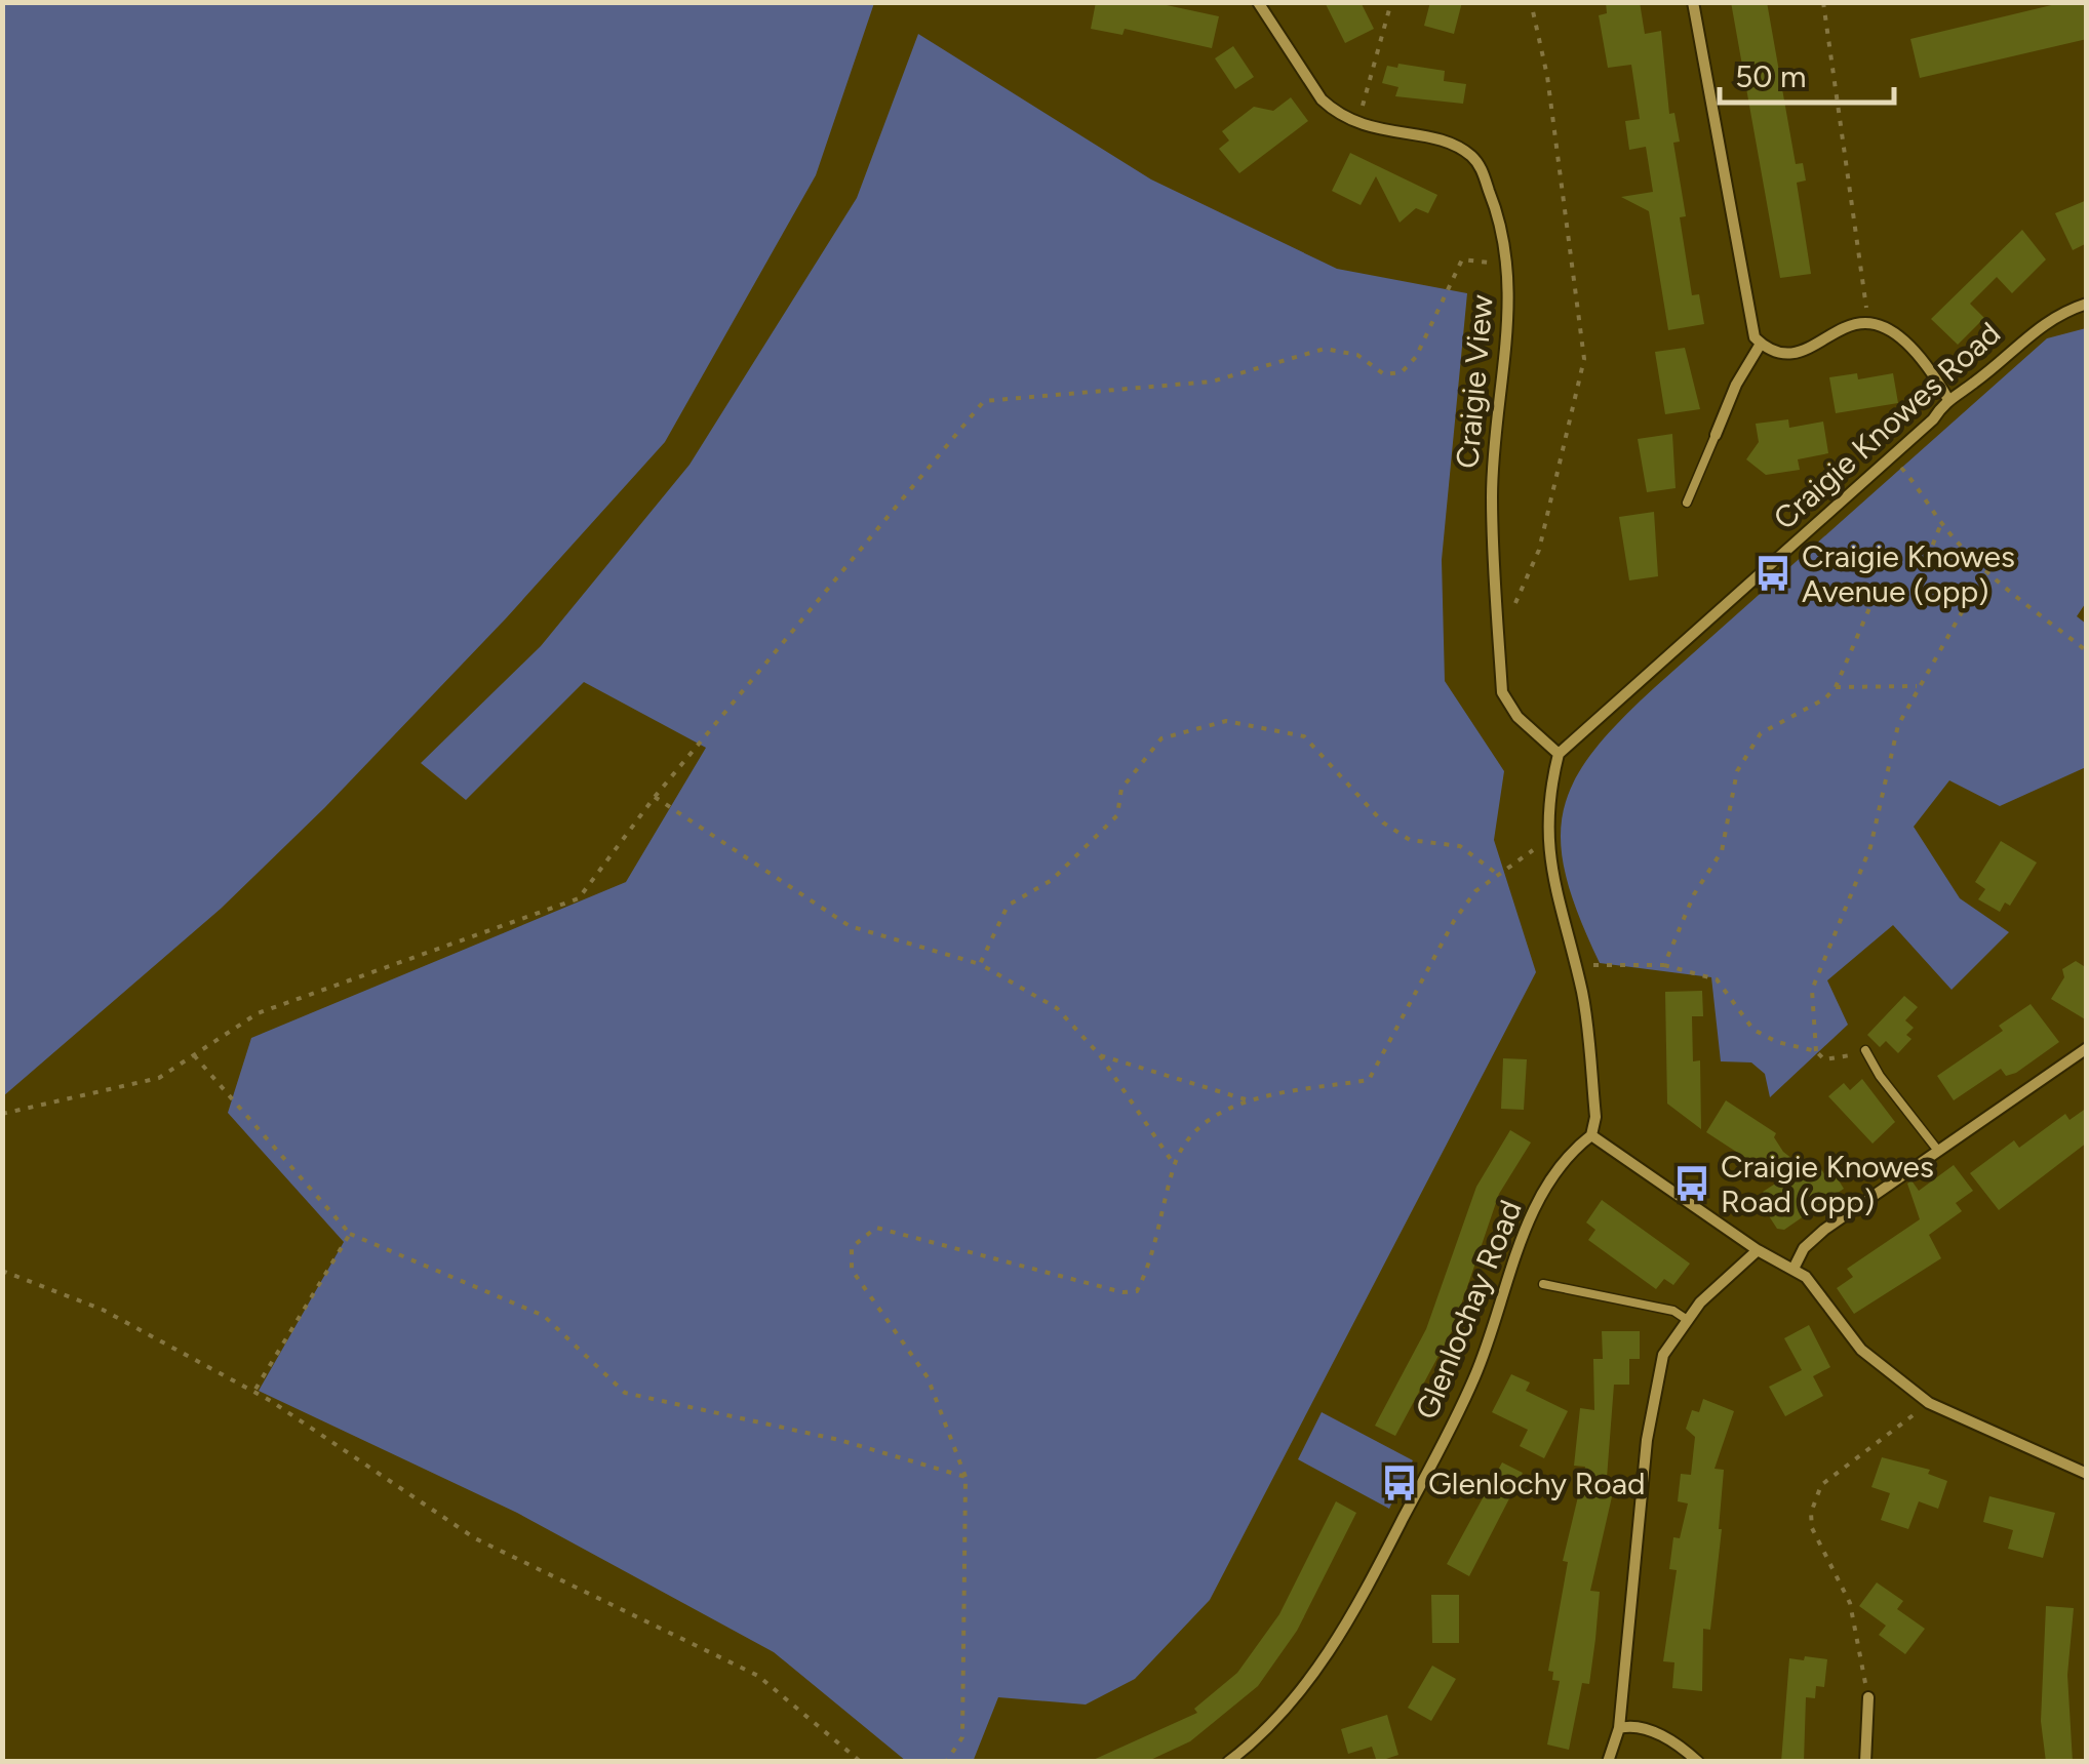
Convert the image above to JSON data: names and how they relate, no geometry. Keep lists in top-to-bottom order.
{
  "streets": {
    "street": ["Craigie View", "Craigie Knowes Road", "Glenlochay Road"]
  },
  "crossings": [
    ["Craigie View", "Craigie Knowes Road"]
  ],
  "places": {
    "bus stop": ["Craigie Knowes Avenue (opp)", "Craigie Knowes Road (opp)", "Glenlochy Road"]
  },
  "scale_bar": "50 m"
}
